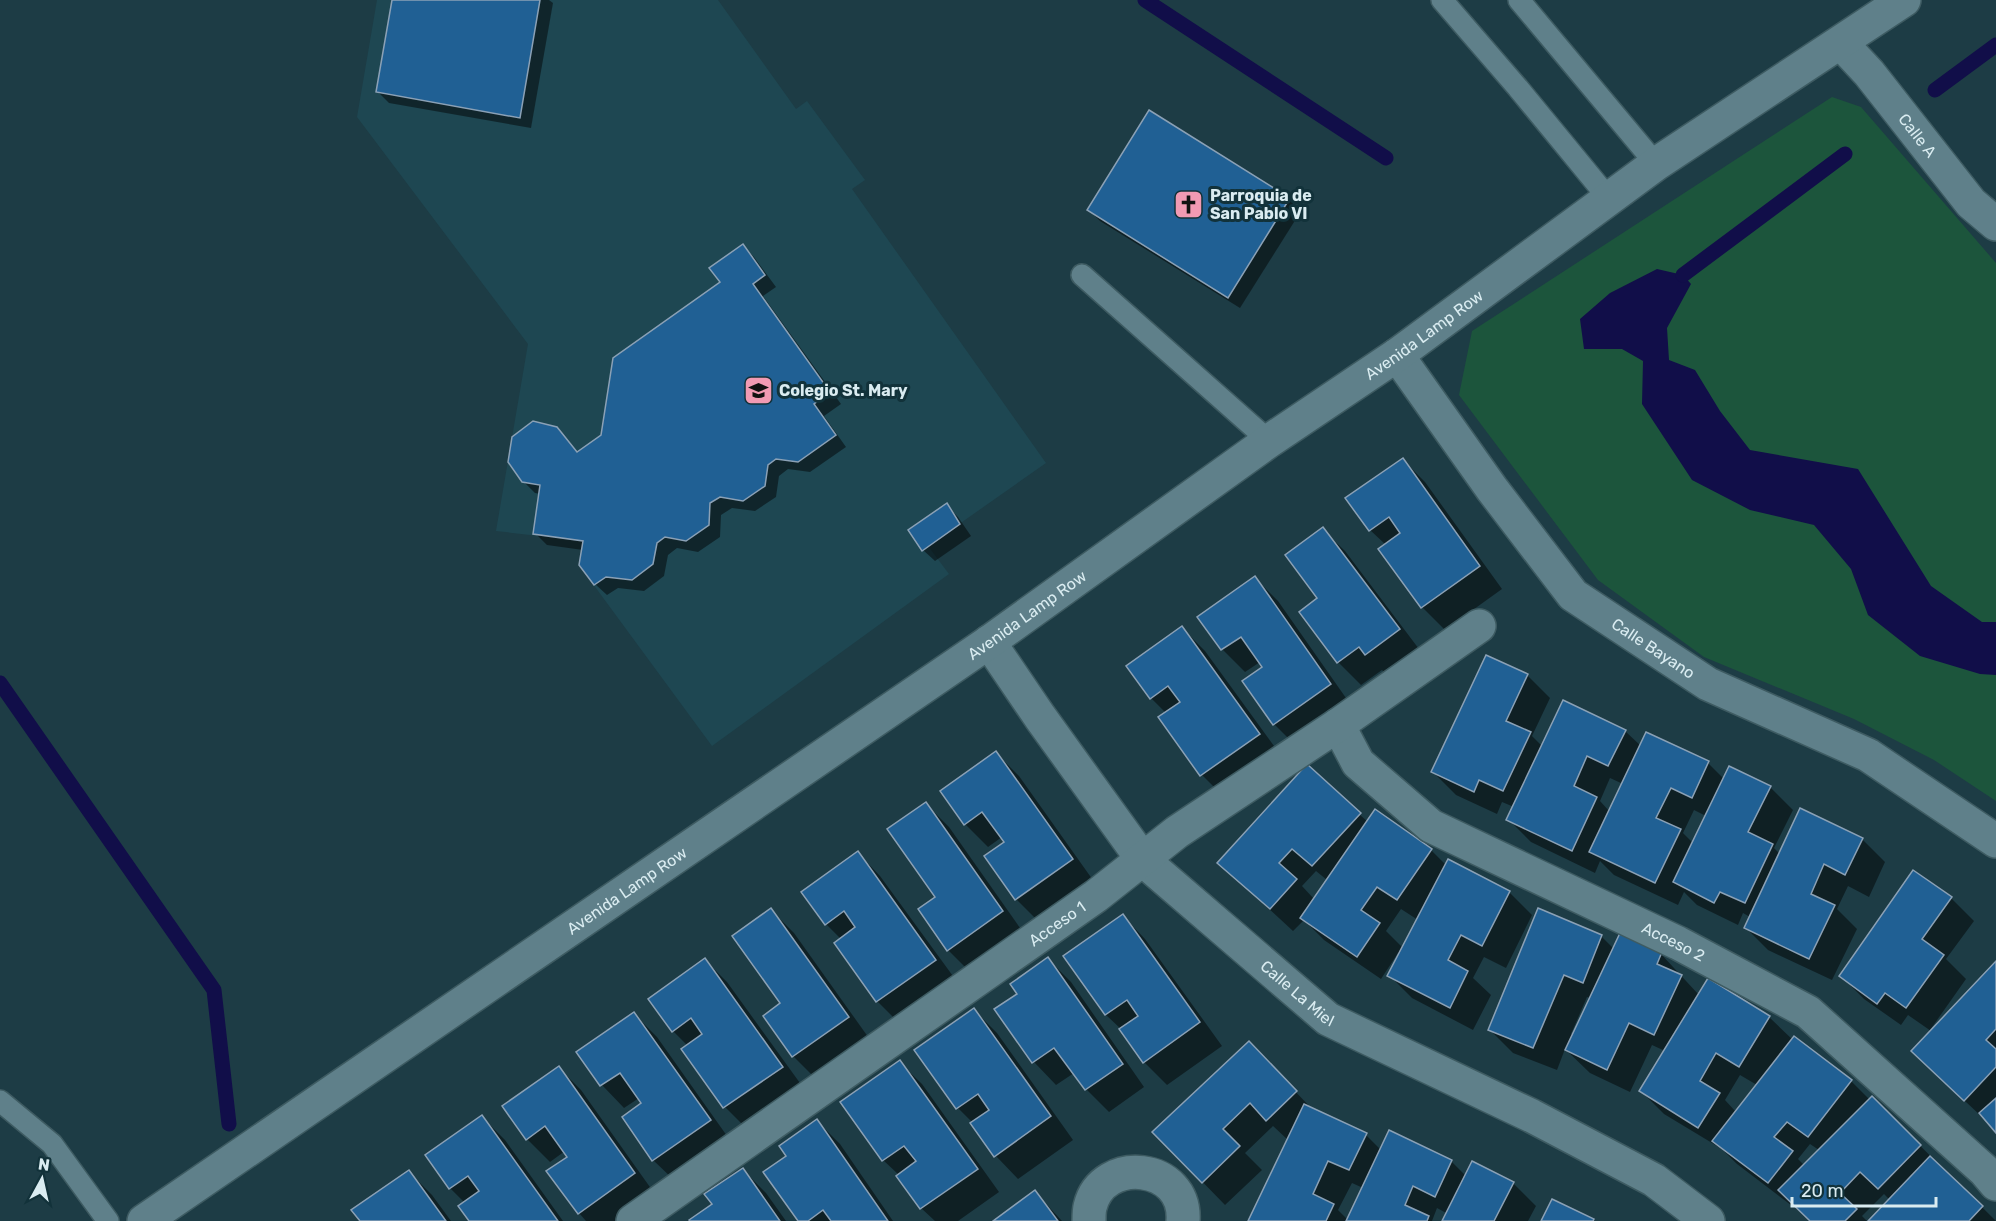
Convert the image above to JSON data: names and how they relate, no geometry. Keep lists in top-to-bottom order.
{
  "streets": {
    "street": [
      "Calle A",
      "Avenida Lamp Row",
      "Calle Bayano",
      "Acceso 1",
      "Acceso 2",
      "Calle La Miel"
    ]
  },
  "crossings": [
    ["Calle A", "Avenida Lamp Row"],
    ["Avenida Lamp Row", "Calle Bayano"],
    ["Avenida Lamp Row", "Calle La Miel"],
    ["Acceso 1", "Acceso 2"],
    ["Acceso 1", "Calle La Miel"]
  ],
  "places": {
    "church": ["Parroquia de San Pablo VI"],
    "school or university": ["Colegio St. Mary"]
  },
  "scale_bar": "20 m",
  "north": "top"
}
